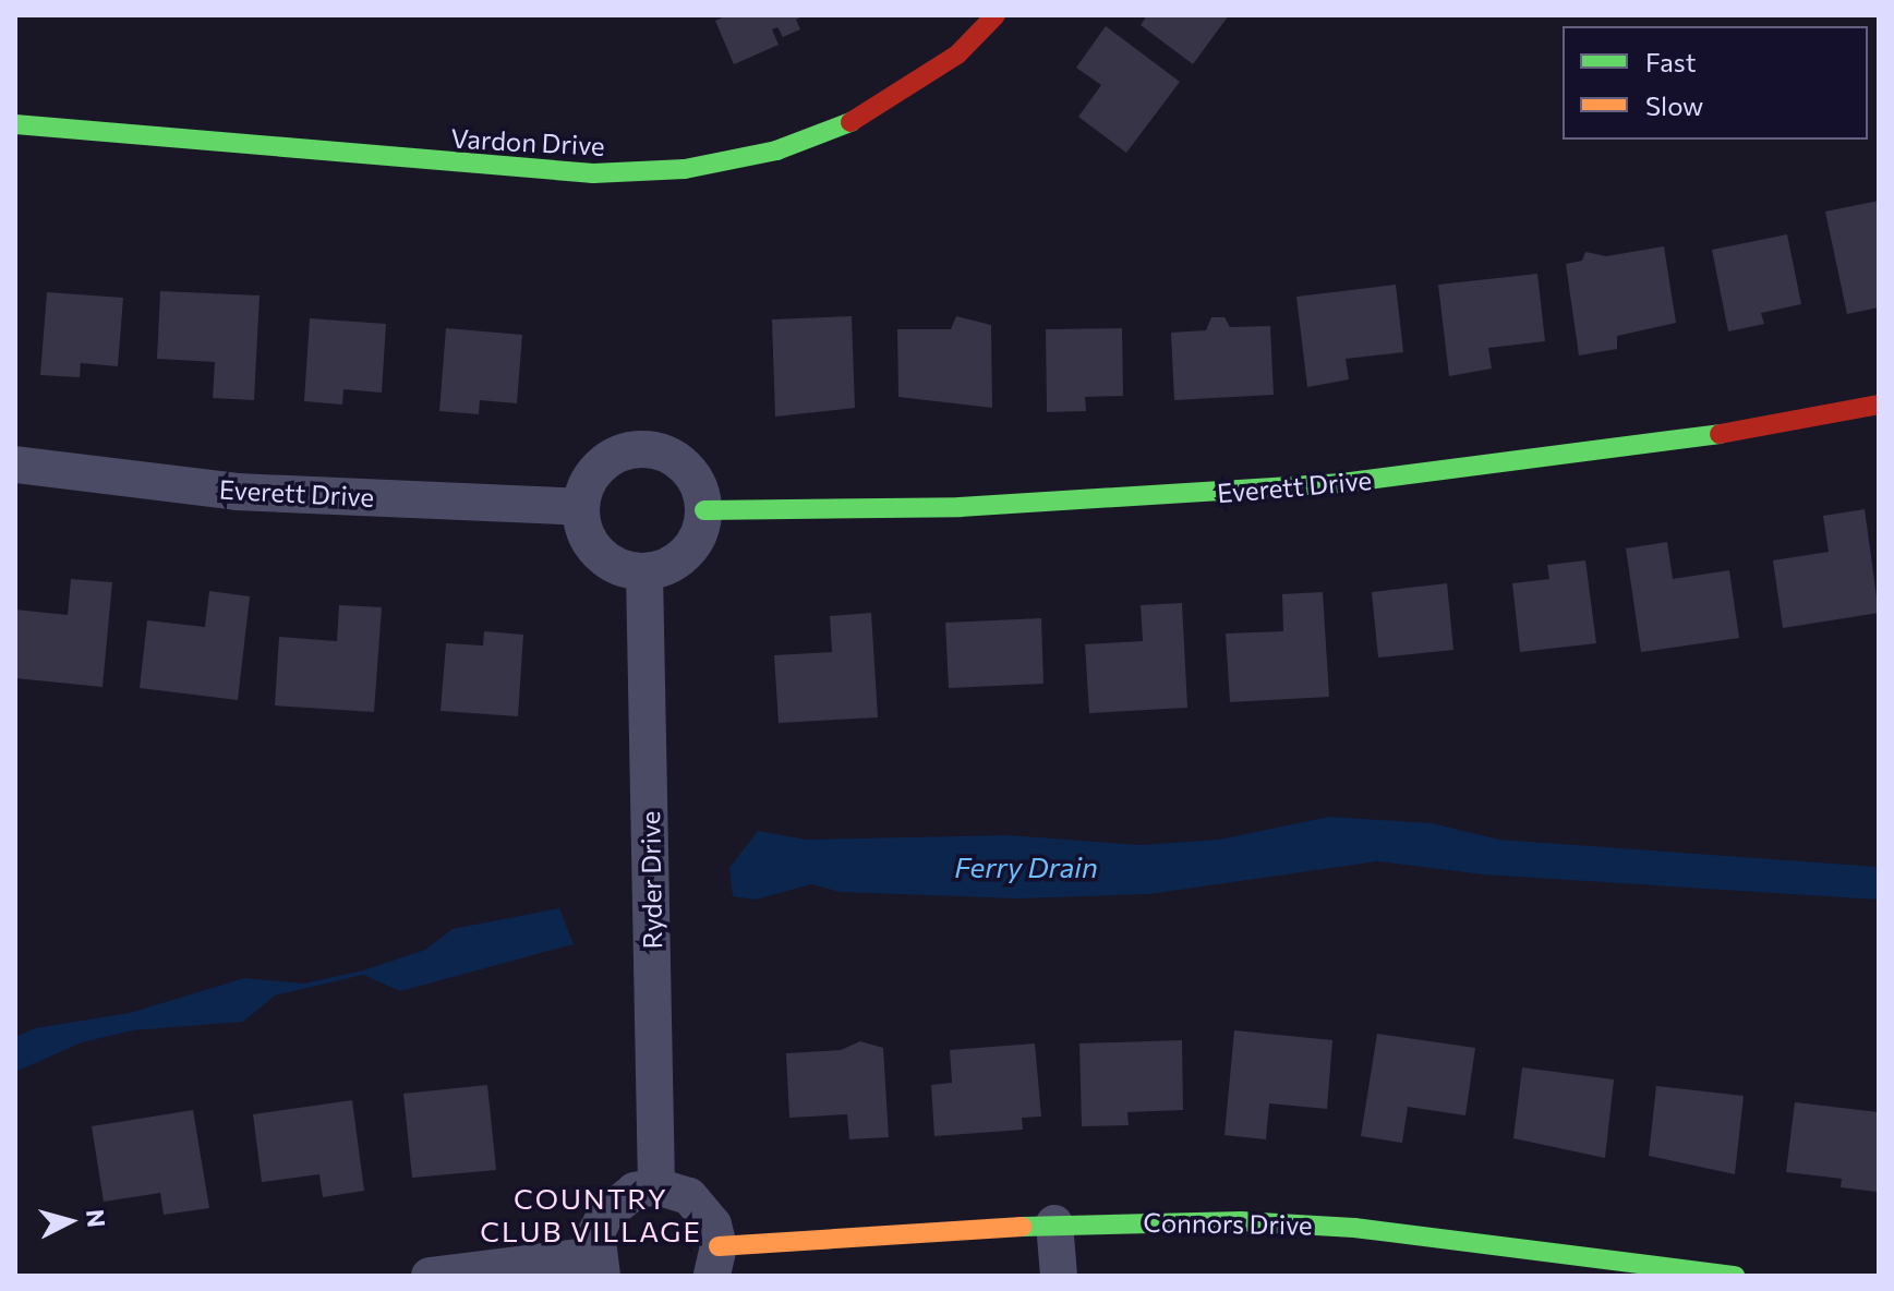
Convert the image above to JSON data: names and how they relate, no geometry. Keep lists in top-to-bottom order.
{
  "streets": {
    "street": [
      "Vardon Drive",
      "Everett Drive",
      "Ryder Drive",
      "Connors Drive"
    ]
  },
  "crossings": [
    ["Everett Drive", "Ryder Drive"]
  ],
  "districts": ["COUNTRY CLUB VILLAGE"],
  "water": ["Ferry Drain"],
  "legend": ["Fast", "Slow"],
  "north": "right"
}
